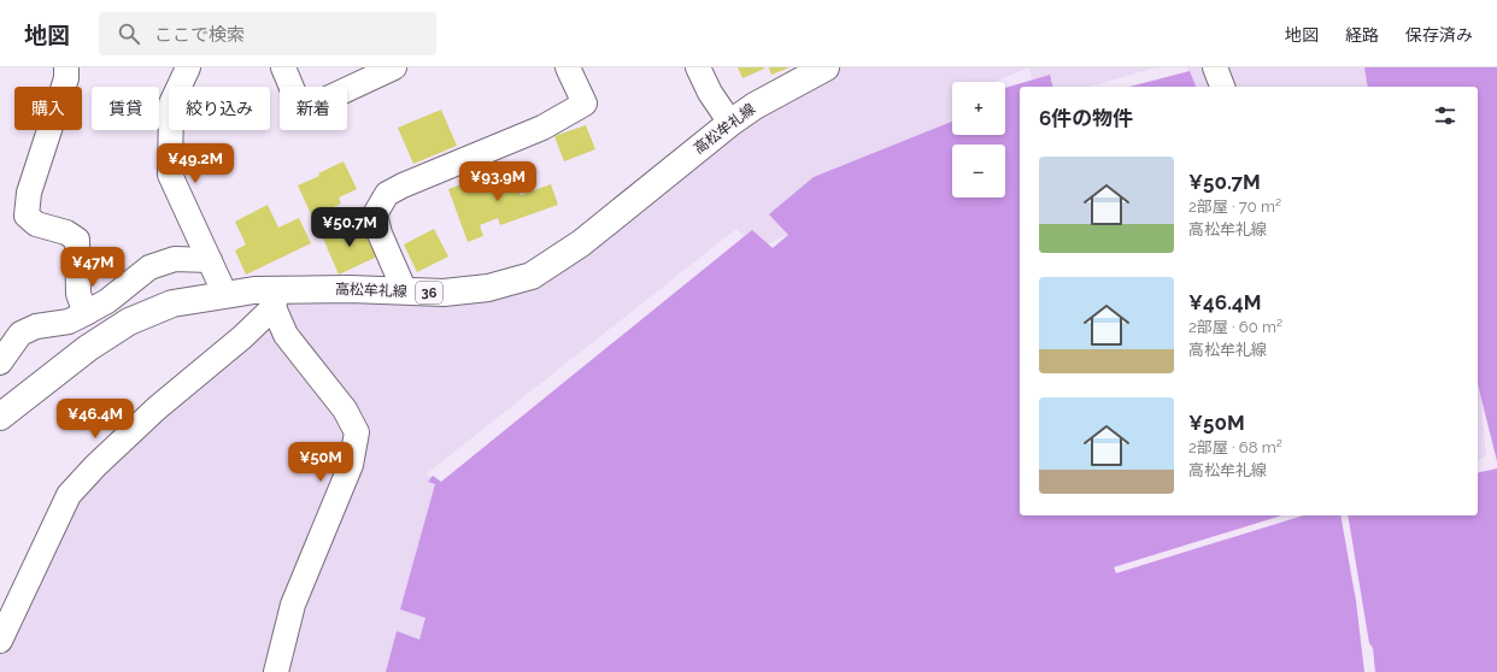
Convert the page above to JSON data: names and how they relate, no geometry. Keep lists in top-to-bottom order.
{
  "streets": {
    "main road": ["高松牟礼線", "36"]
  },
  "page": {
    "header": "地図",
    "search": "ここで検索",
    "nav": ["地図", "経路", "保存済み"],
    "map_buttons": ["+", "−"],
    "chip": [
      "購入",
      "賃貸",
      "絞り込み",
      "新着"
    ],
    "heading": "6件の物件",
    "price": [
      "¥49.2M",
      "¥93.9M",
      "¥50.7M",
      "¥47M",
      "¥46.4M",
      "¥50M"
    ],
    "list": [
      {
        "name": "¥50.7M",
        "note": "2部屋 · 70 m² · 高松牟礼線"
      },
      {
        "name": "¥46.4M",
        "note": "2部屋 · 60 m² · 高松牟礼線"
      },
      {
        "name": "¥50M",
        "note": "2部屋 · 68 m² · 高松牟礼線"
      }
    ]
  }
}
